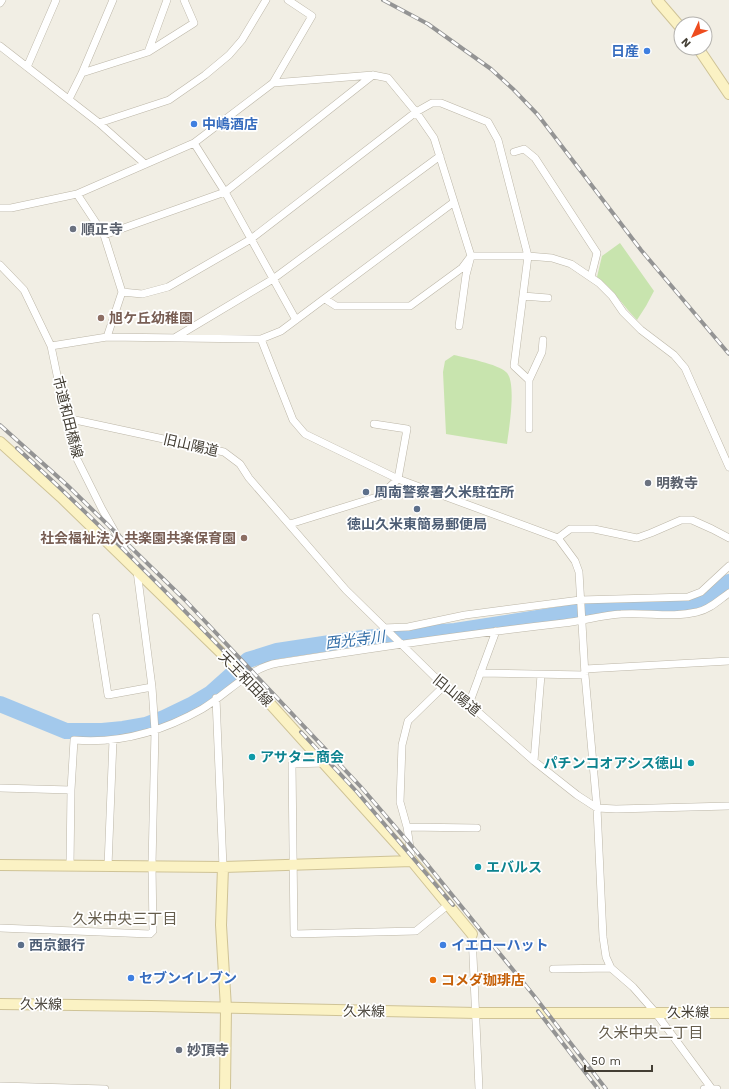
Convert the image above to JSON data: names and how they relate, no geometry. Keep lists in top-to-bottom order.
{
  "streets": {
    "street": [
      "市道和田橋線",
      "旧山陽道",
      "天王和田線",
      "久米線"
    ]
  },
  "crossings": [
    ["市道和田橋線", "旧山陽道"],
    ["市道和田橋線", "天王和田線"]
  ],
  "districts": ["久米中央三丁目", "久米中央二丁目"],
  "water": ["西光寺川"],
  "places": [
    "日産",
    "中嶋酒店",
    "順正寺",
    "旭ケ丘幼稚園",
    "明教寺",
    "周南警察署久米駐在所",
    "徳山久米東簡易郵便局",
    "社会福祉法人共楽園共楽保育園",
    "アサタニ商会",
    "パチンコオアシス徳山",
    "エバルス",
    "西京銀行",
    "イエローハット",
    "セブンイレブン",
    "コメダ珈琲店",
    "妙頂寺"
  ],
  "scale_bar": "50 m",
  "north": "bottom left"
}
